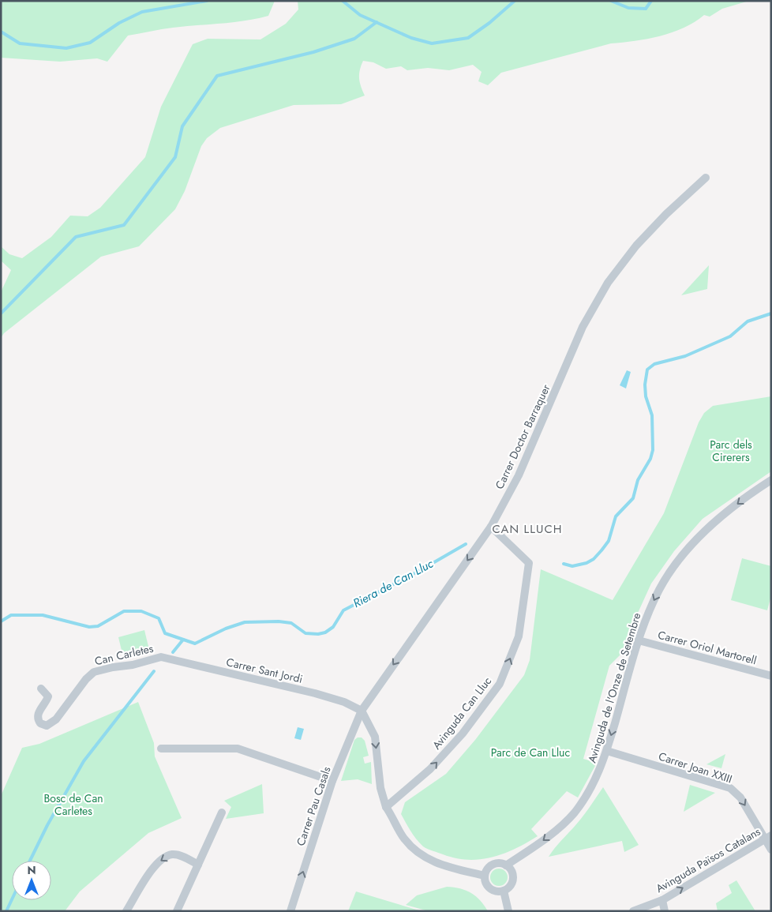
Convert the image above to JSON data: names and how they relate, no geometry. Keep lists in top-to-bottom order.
{
  "streets": {
    "street": [
      "Carrer Doctor Barraquer",
      "Carrer Oriol Martorell",
      "Can Carletes",
      "Carrer Sant Jordi",
      "Avinguda de l'Onze de Setembre",
      "Avinguda Can Lluc",
      "Carrer Joan XXIII",
      "Carrer Pau Casals",
      "Avinguda Països Catalans"
    ]
  },
  "crossings": [
    ["Carrer Doctor Barraquer", "Carrer Sant Jordi"],
    ["Carrer Doctor Barraquer", "Avinguda Can Lluc"],
    ["Carrer Doctor Barraquer", "Carrer Pau Casals"],
    ["Carrer Oriol Martorell", "Avinguda de l'Onze de Setembre"],
    ["Can Carletes", "Carrer Sant Jordi"],
    ["Carrer Sant Jordi", "Carrer Pau Casals"],
    ["Avinguda de l'Onze de Setembre", "Carrer Joan XXIII"],
    ["Carrer Joan XXIII", "Avinguda Països Catalans"]
  ],
  "one_way": [
    "Carrer Doctor Barraquer",
    "Avinguda de l'Onze de Setembre",
    "Avinguda Can Lluc",
    "Carrer Joan XXIII",
    "Carrer Pau Casals",
    "Avinguda Països Catalans"
  ],
  "districts": ["CAN LLUCH"],
  "water": ["Riera de Can Lluc"],
  "parks": ["Parc dels Cirerers", "Parc de Can Lluc", "Bosc de Can Carletes"],
  "north": "top"
}
